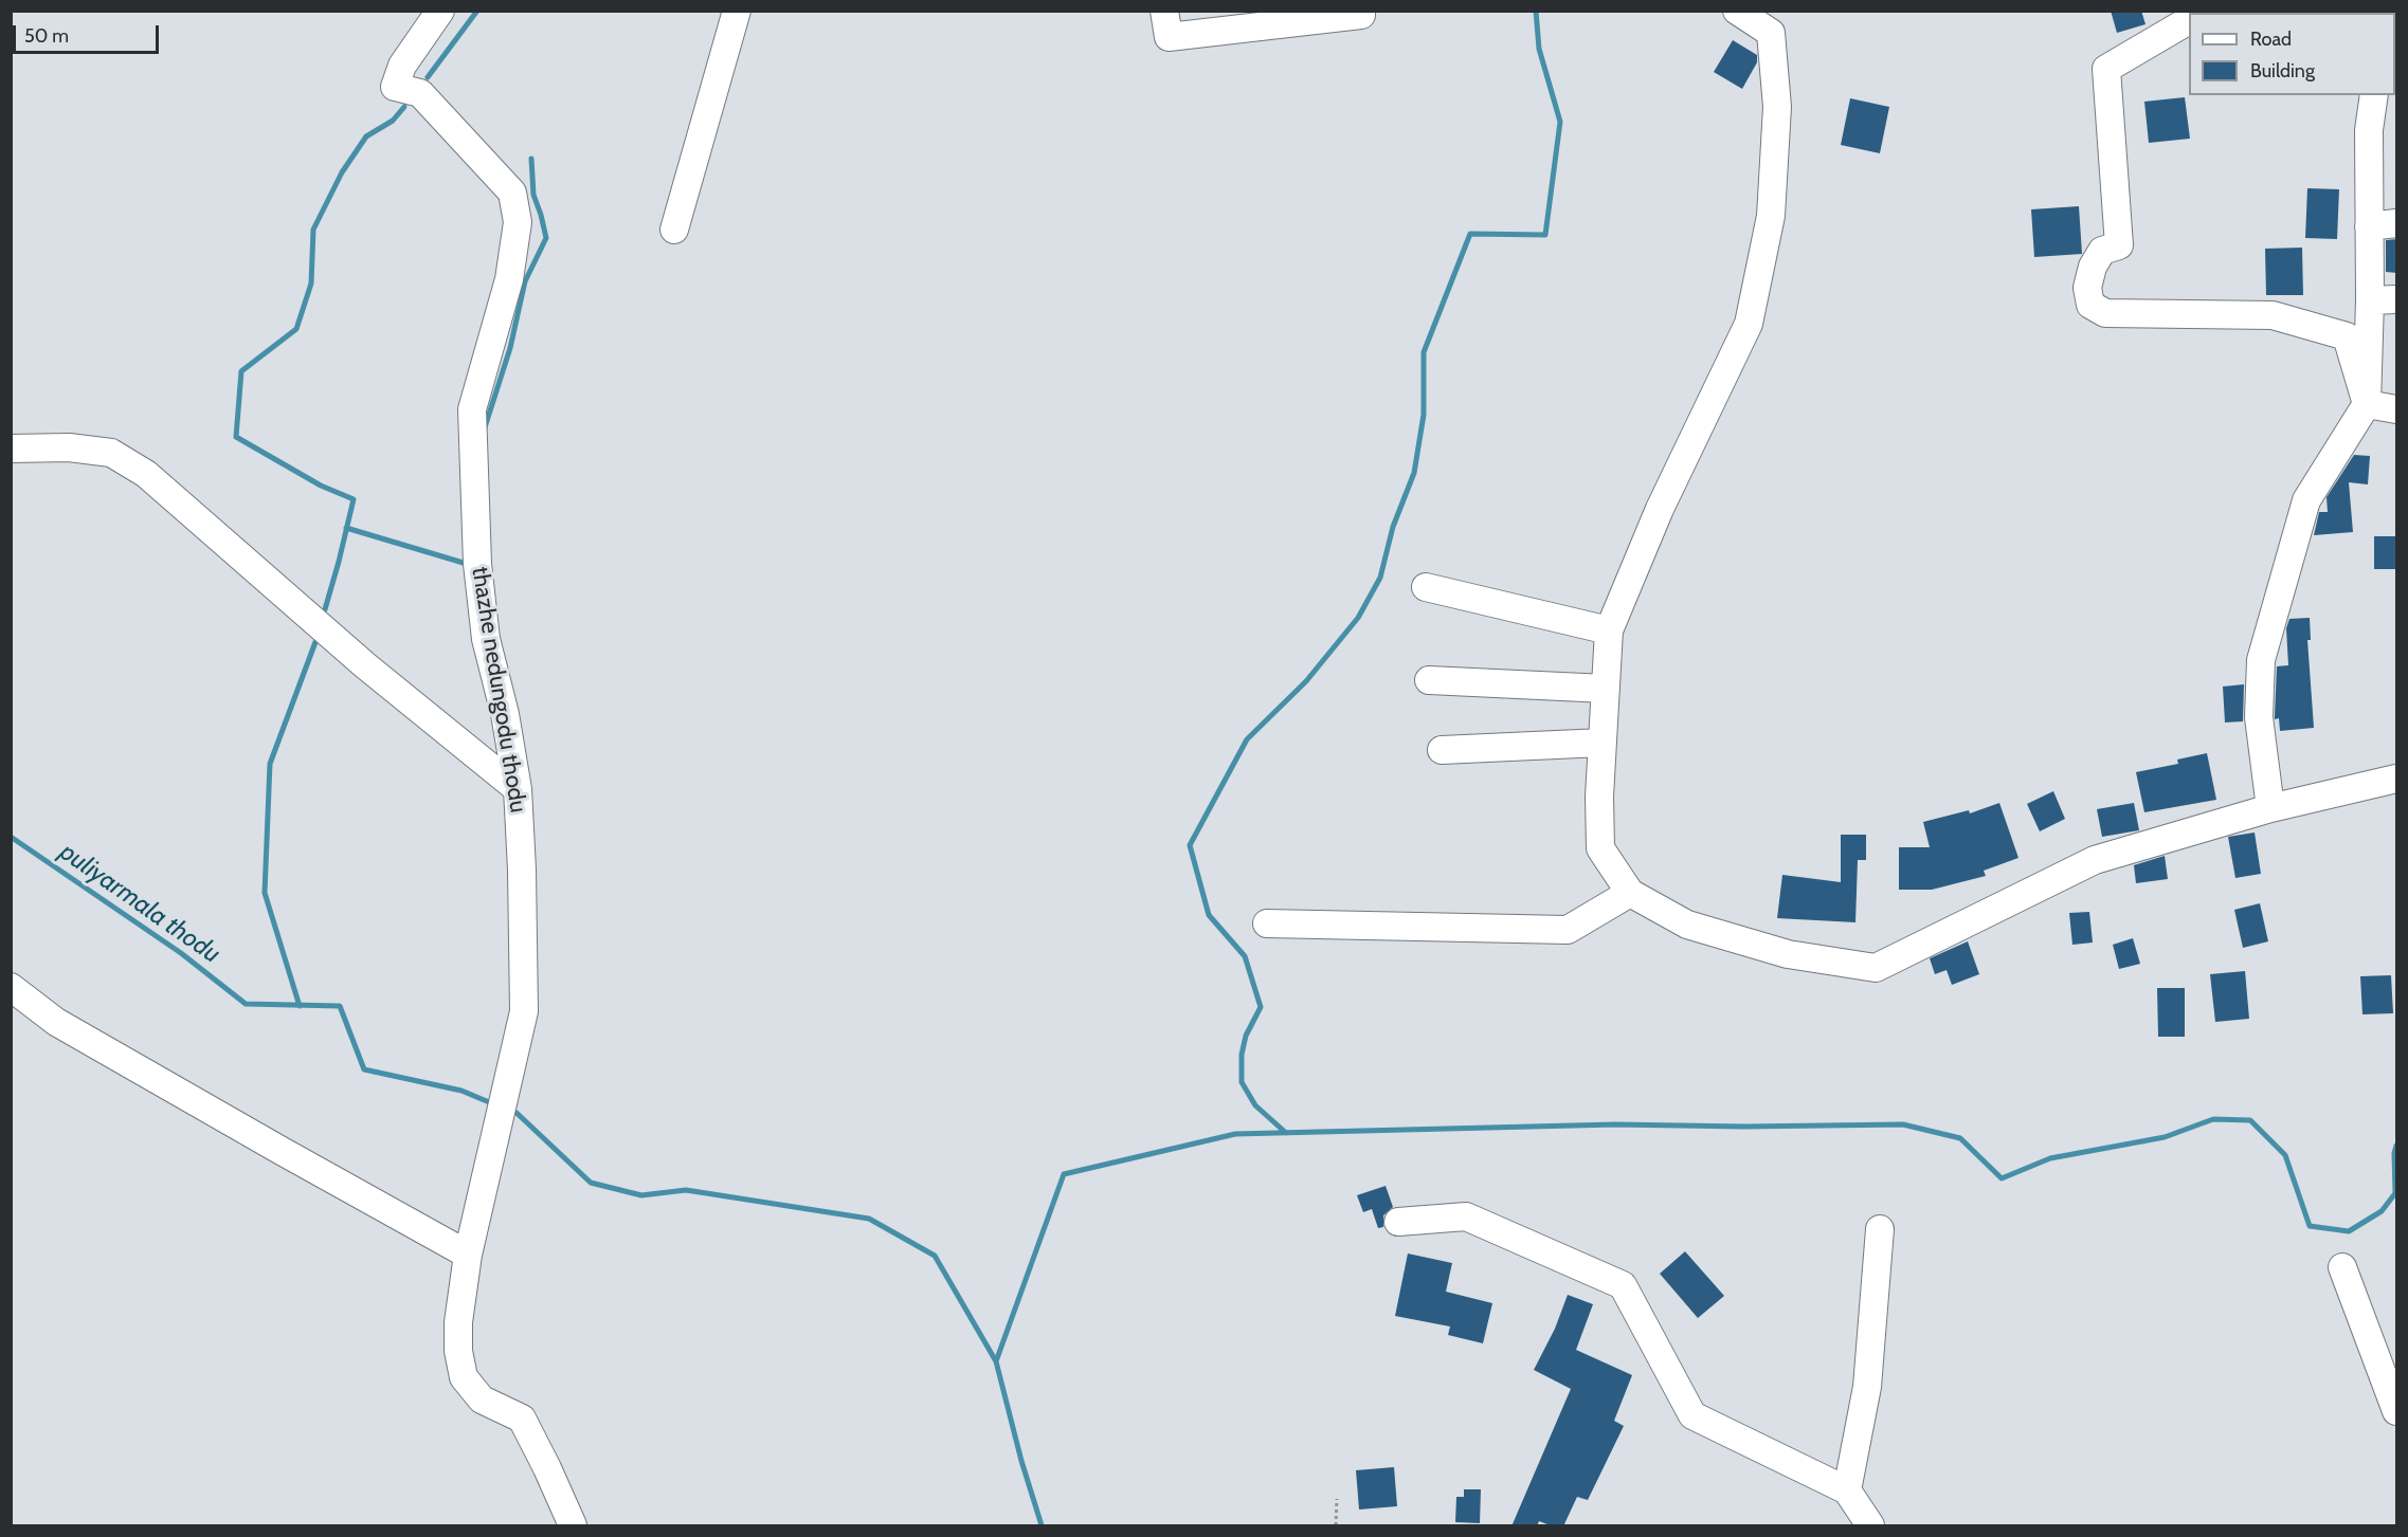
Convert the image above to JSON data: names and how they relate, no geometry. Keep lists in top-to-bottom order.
{
  "streets": {
    "street": ["thazhe nedungodu thodu"]
  },
  "water": ["puliyarmala thodu"],
  "legend": ["Road", "Building"],
  "scale_bar": "50 m"
}
